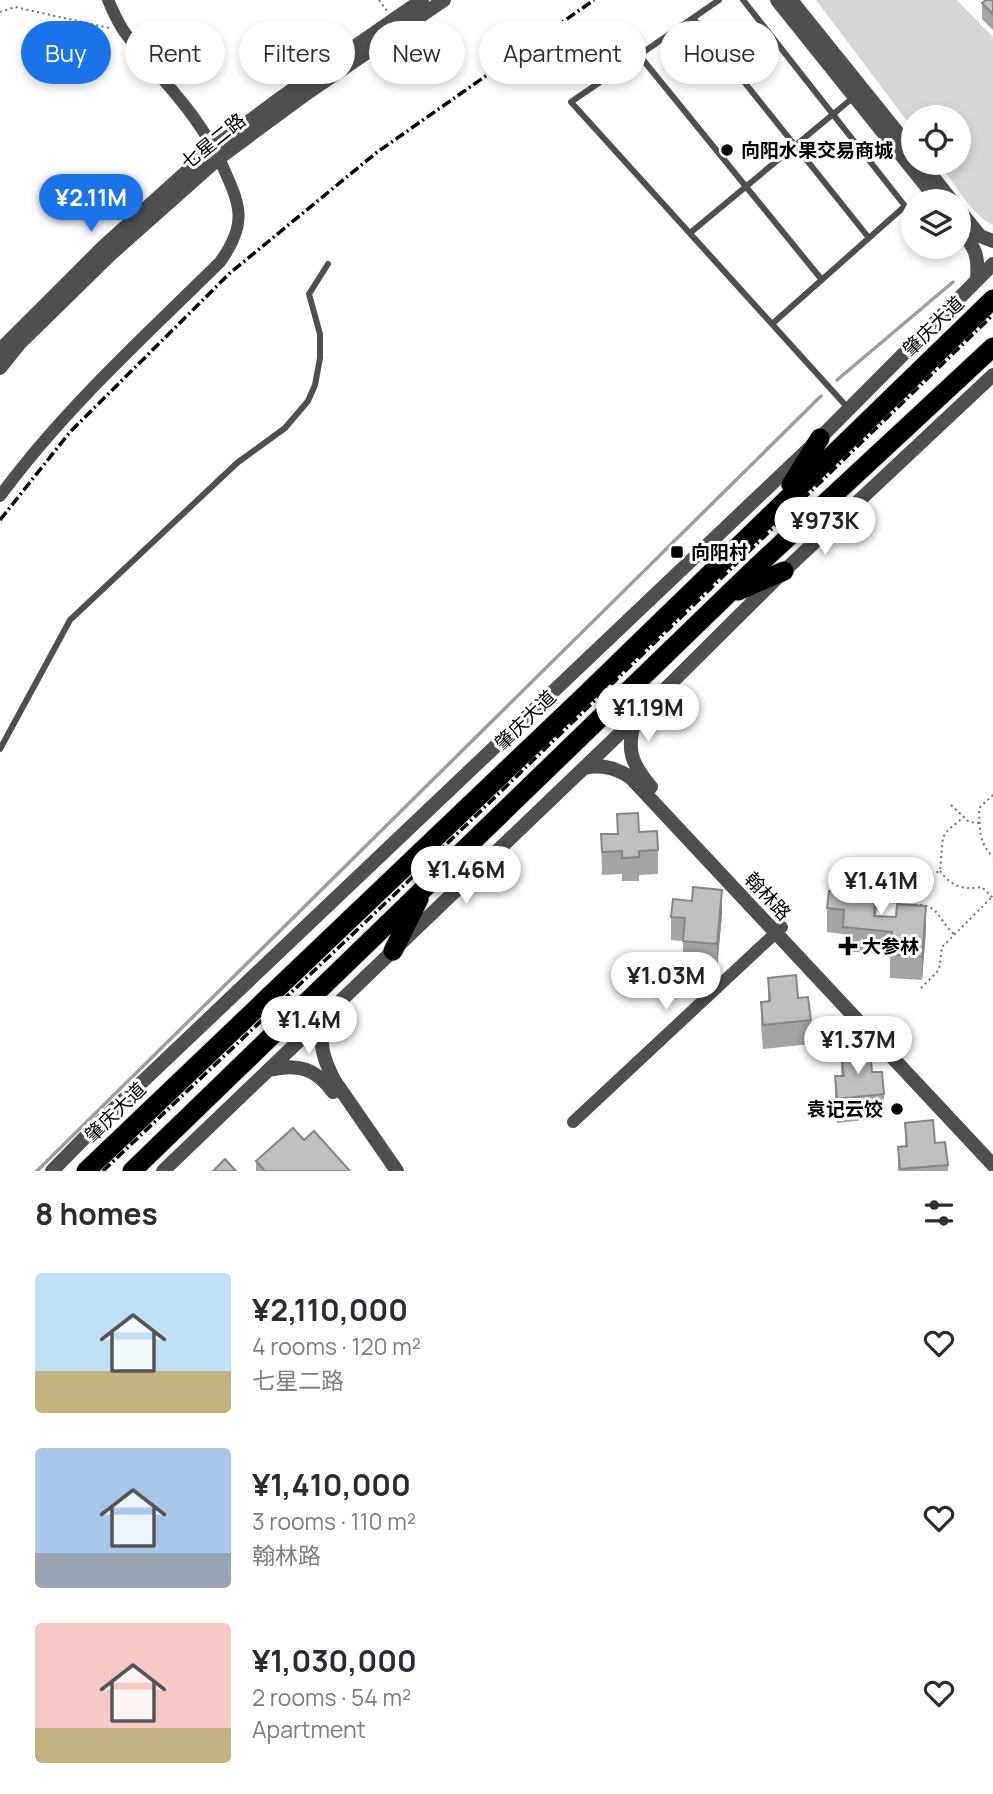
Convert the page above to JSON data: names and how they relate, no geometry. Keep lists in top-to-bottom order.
{
  "streets": {
    "highway": ["肇庆大道"],
    "street": ["七星二路", "翰林路"]
  },
  "places": {
    "other": ["向阳水果交易商城", "袁记云饺"],
    "transit": ["向阳村"],
    "health": ["大参林"]
  },
  "page": {
    "chip": [
      "Buy",
      "Rent",
      "Filters",
      "New",
      "Apartment",
      "House"
    ],
    "price": [
      "¥2.11M",
      "¥973K",
      "¥1.19M",
      "¥1.46M",
      "¥1.41M",
      "¥1.03M",
      "¥1.4M",
      "¥1.37M"
    ],
    "heading": "8 homes",
    "list": [
      {
        "name": "¥2,110,000",
        "note": "4 rooms · 120 m² · 七星二路"
      },
      {
        "name": "¥1,410,000",
        "note": "3 rooms · 110 m² · 翰林路"
      },
      {
        "name": "¥1,030,000",
        "note": "2 rooms · 54 m² · Apartment"
      }
    ]
  }
}
